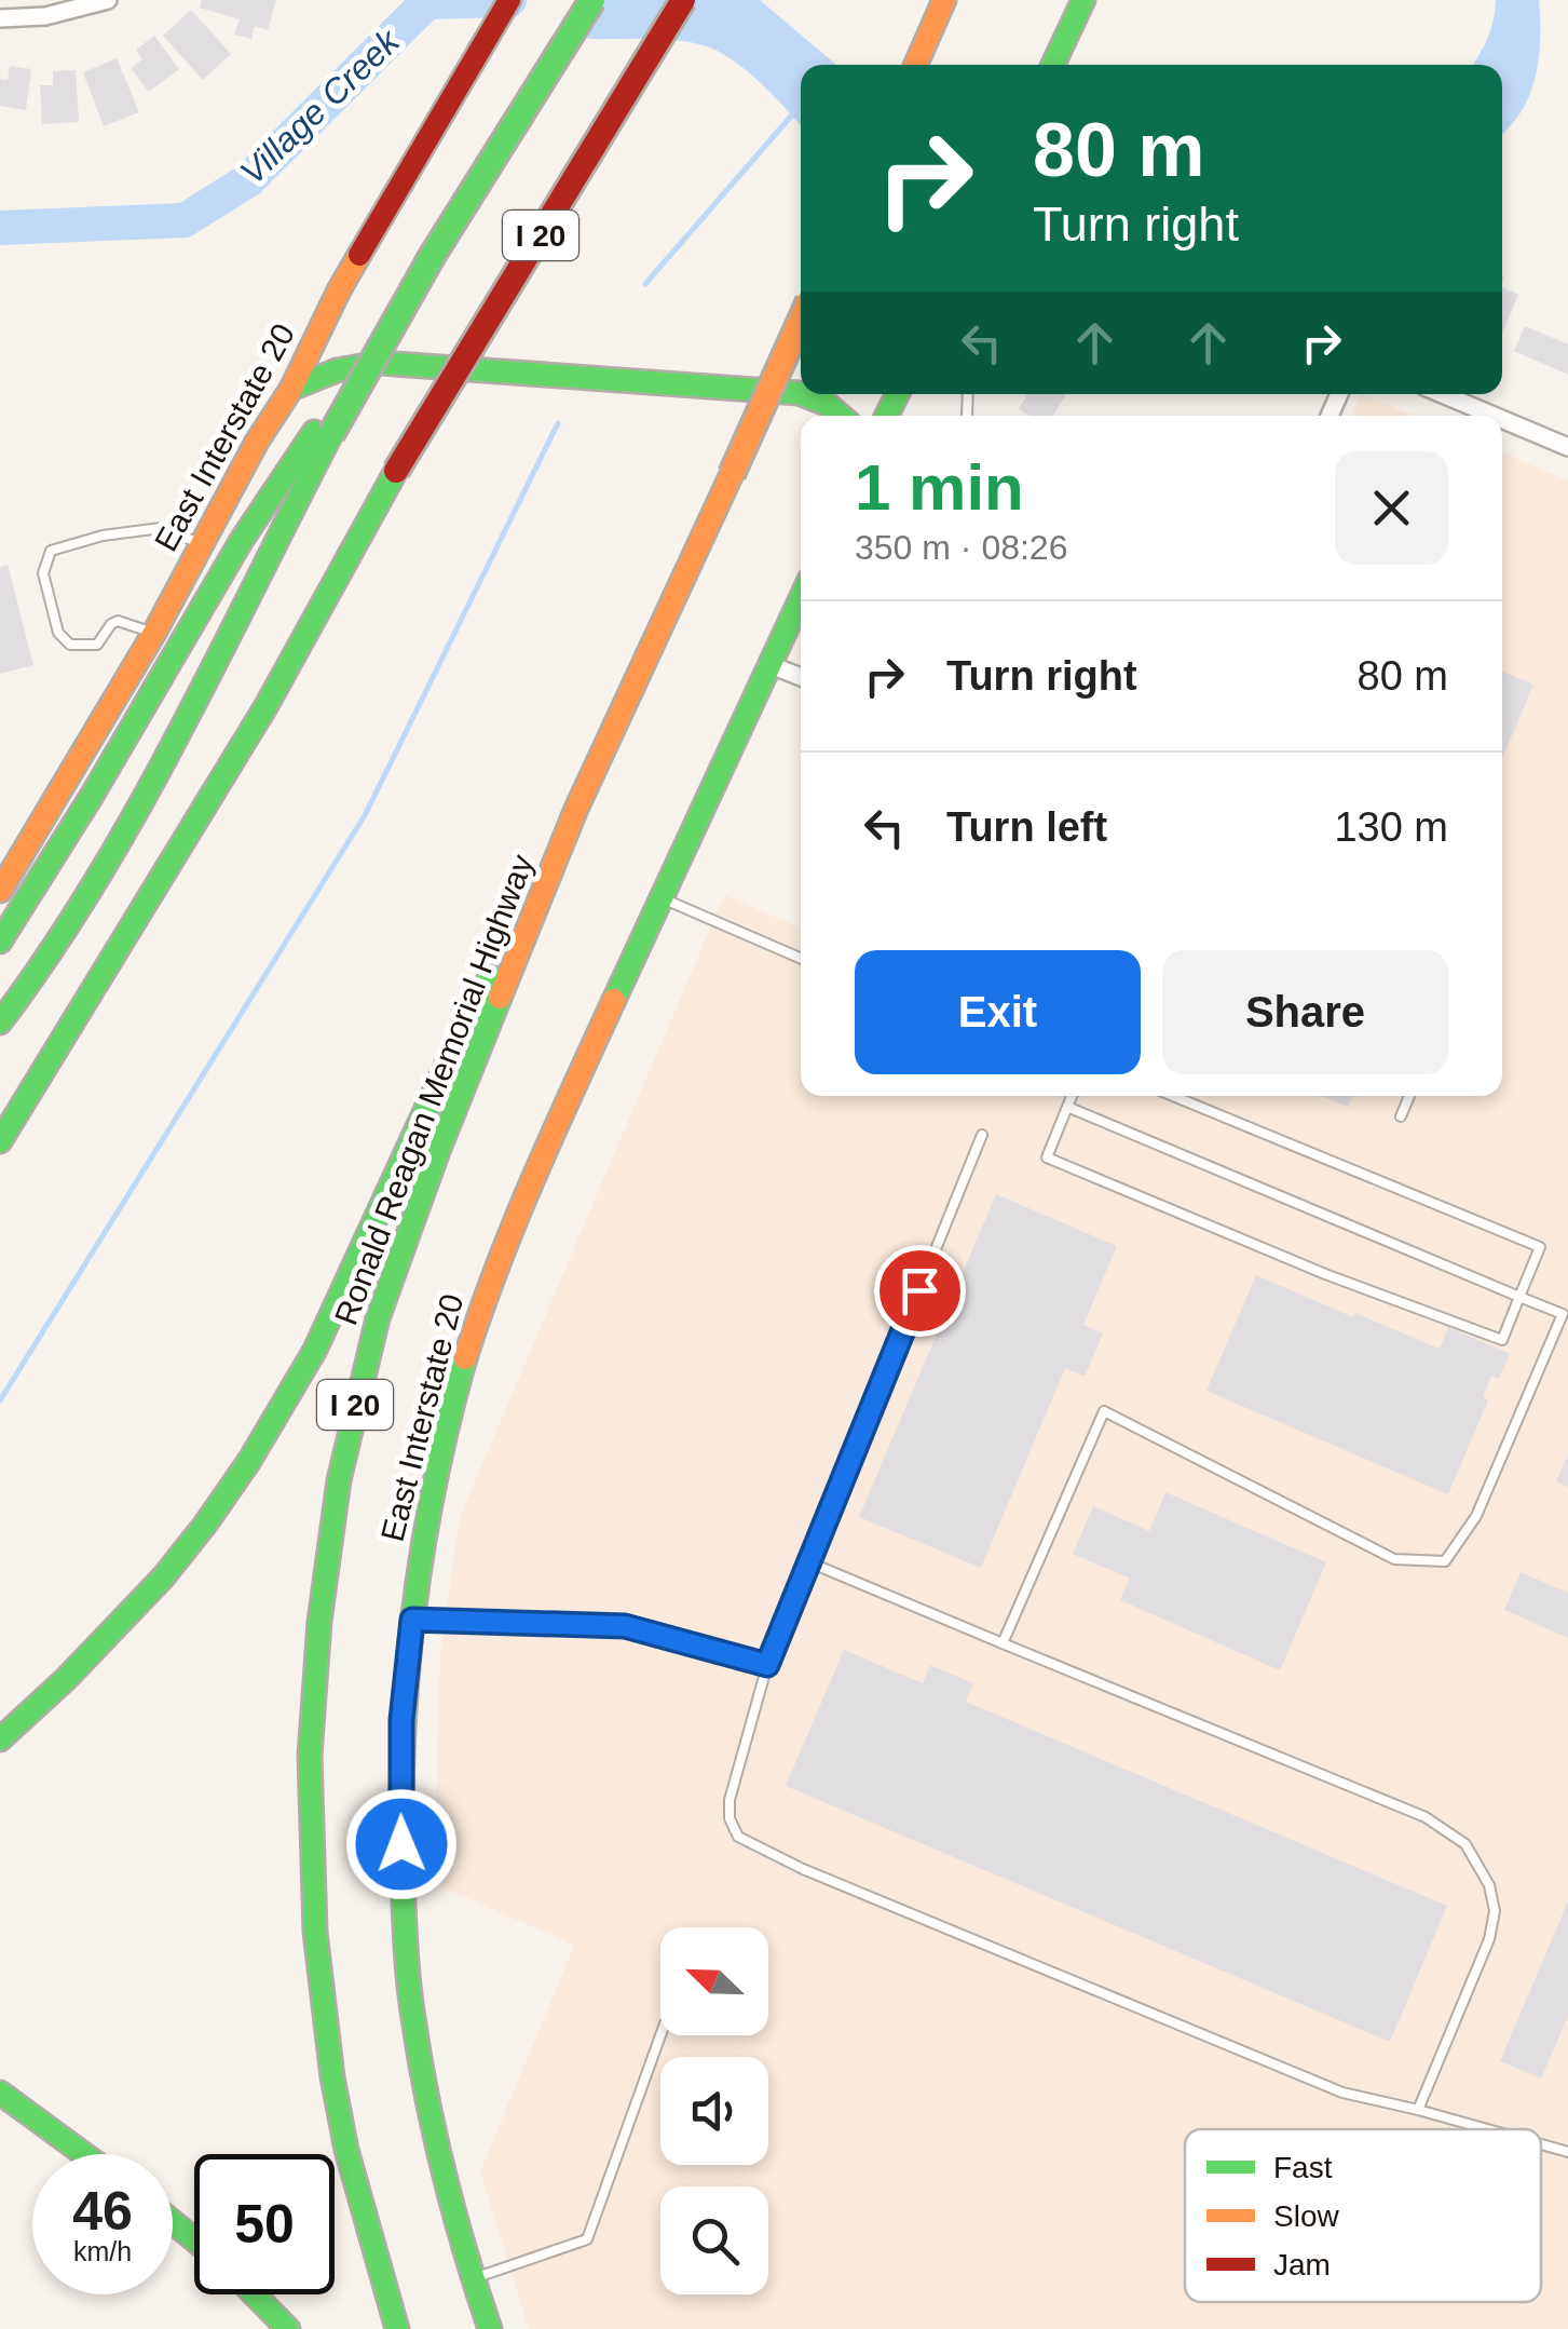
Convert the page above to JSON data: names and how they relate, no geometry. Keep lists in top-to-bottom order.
{
  "streets": {
    "main road": ["I 20", "East Interstate 20", "Ronald Reagan Memorial Highway"]
  },
  "water": ["Village Creek"],
  "legend": ["Fast", "Slow", "Jam"],
  "north": "top left",
  "page": {
    "turn": ["80 m", "Turn right"],
    "heading": ["1 min", "350 m · 08:26"],
    "list": [
      {
        "name": "Turn right",
        "value": "80 m"
      },
      {
        "name": "Turn left",
        "value": "130 m"
      }
    ],
    "buttons": ["Exit", "Share"],
    "speed": "46 km/h",
    "limit": "50"
  }
}
